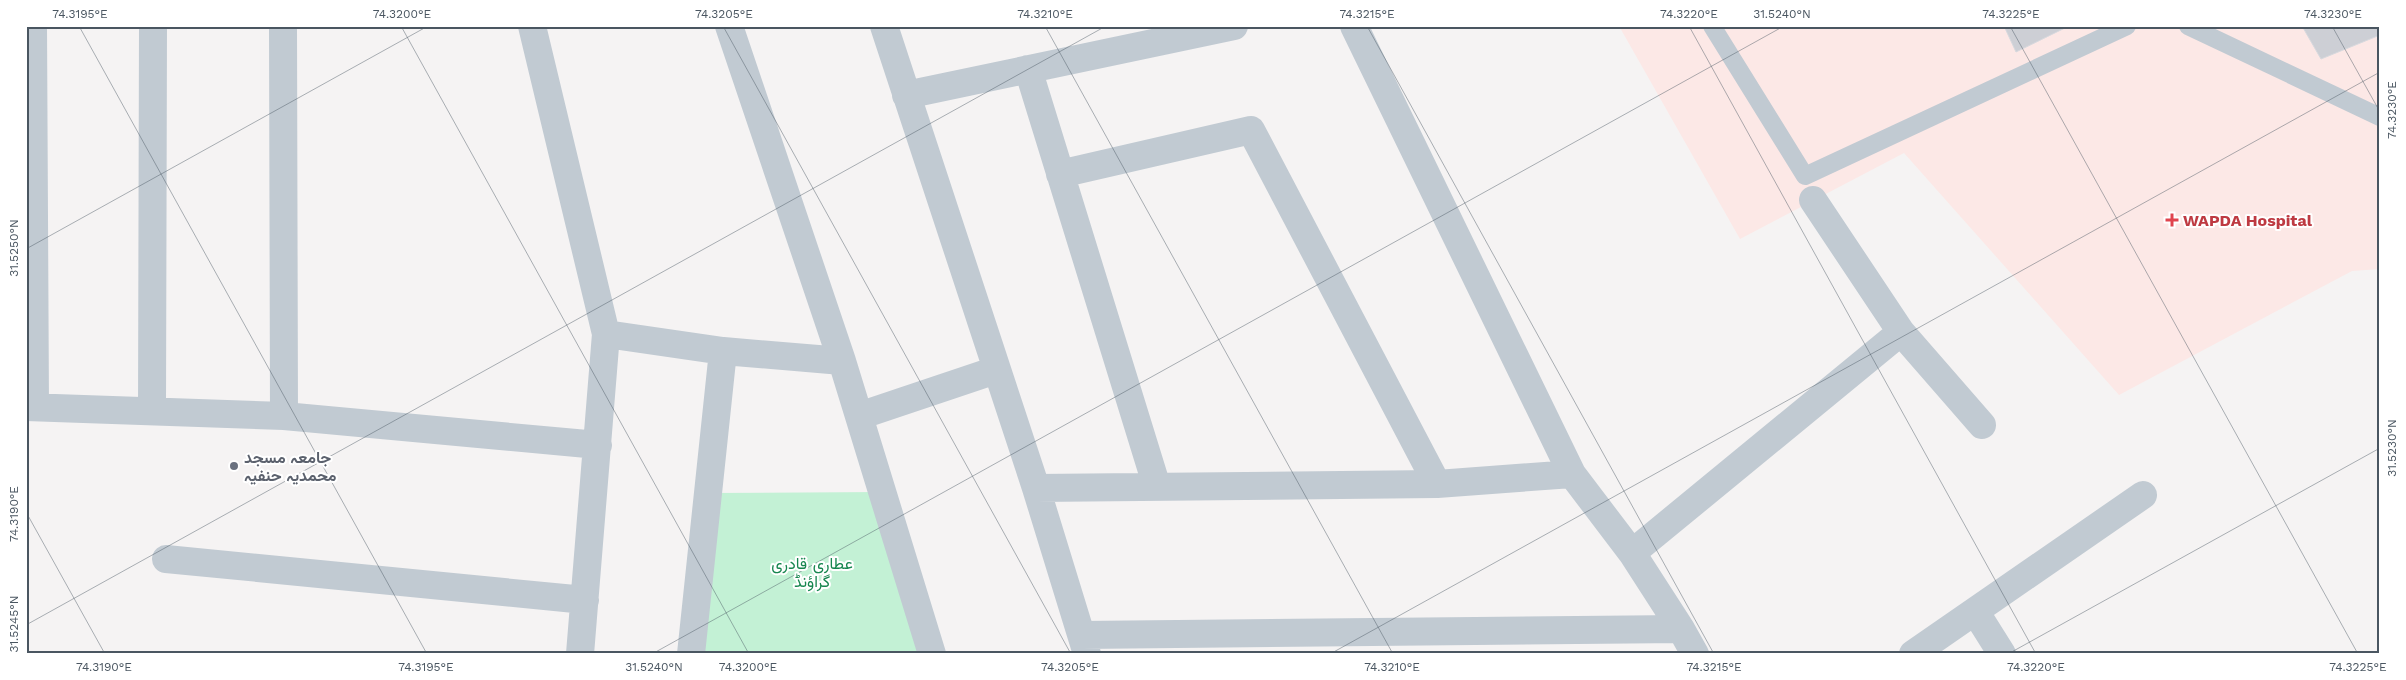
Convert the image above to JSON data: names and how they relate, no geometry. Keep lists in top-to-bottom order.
{
  "parks": ["عطاری قادری گراؤنڈ"],
  "places": {
    "health": ["WAPDA Hospital"],
    "other": ["جامعہ مسجد محمدیہ حنفیہ"]
  },
  "coordinates": [
    "74.3195°E",
    "74.3200°E",
    "74.3205°E",
    "74.3210°E",
    "74.3215°E",
    "74.3220°E",
    "31.5240°N",
    "74.3225°E",
    "74.3230°E",
    "31.5250°N",
    "31.5230°N",
    "74.3190°E",
    "31.5245°N"
  ]
}
